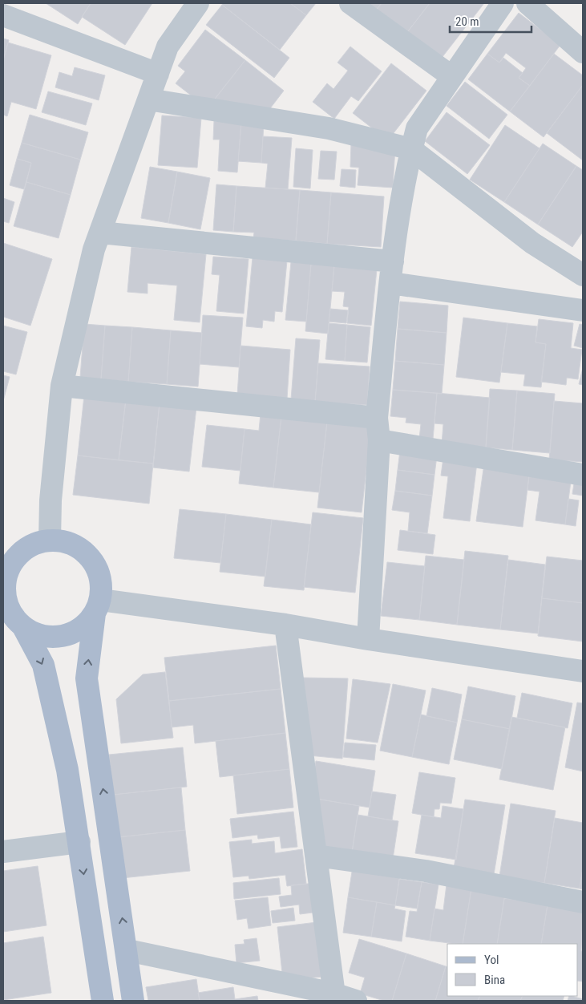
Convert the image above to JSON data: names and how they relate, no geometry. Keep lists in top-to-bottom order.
{
  "legend": ["Yol", "Bina"],
  "scale_bar": "20 m"
}
